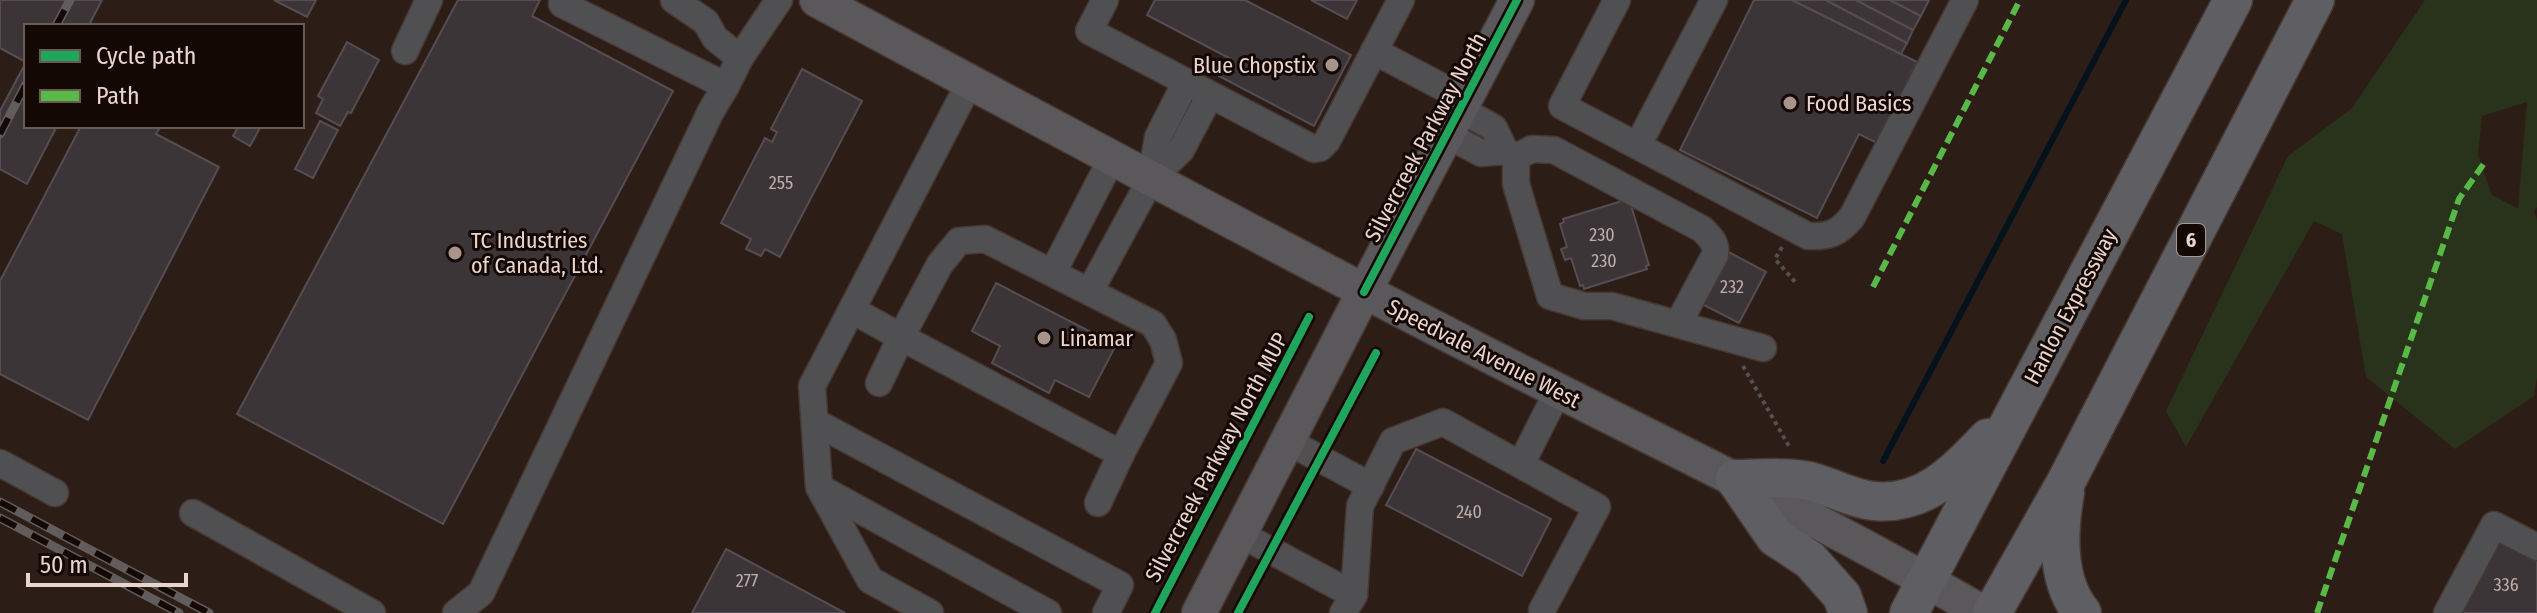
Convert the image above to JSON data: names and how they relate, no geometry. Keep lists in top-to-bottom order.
{
  "streets": {
    "highway": ["6", "Hanlon Expressway"],
    "main road": ["Silvercreek Parkway North", "Speedvale Avenue West"],
    "cycle path": ["Silvercreek Parkway North MUP"]
  },
  "crossings": [
    ["Silvercreek Parkway North", "Speedvale Avenue West"],
    ["Hanlon Expressway", "Speedvale Avenue West"]
  ],
  "places": [
    "Blue Chopstix",
    "Food Basics",
    "TC Industries of Canada, Ltd.",
    "Linamar"
  ],
  "house_numbers": [
    "255",
    "230",
    "230",
    "232",
    "240",
    "277",
    "336"
  ],
  "legend": ["Cycle path", "Path"],
  "scale_bar": "50 m"
}
